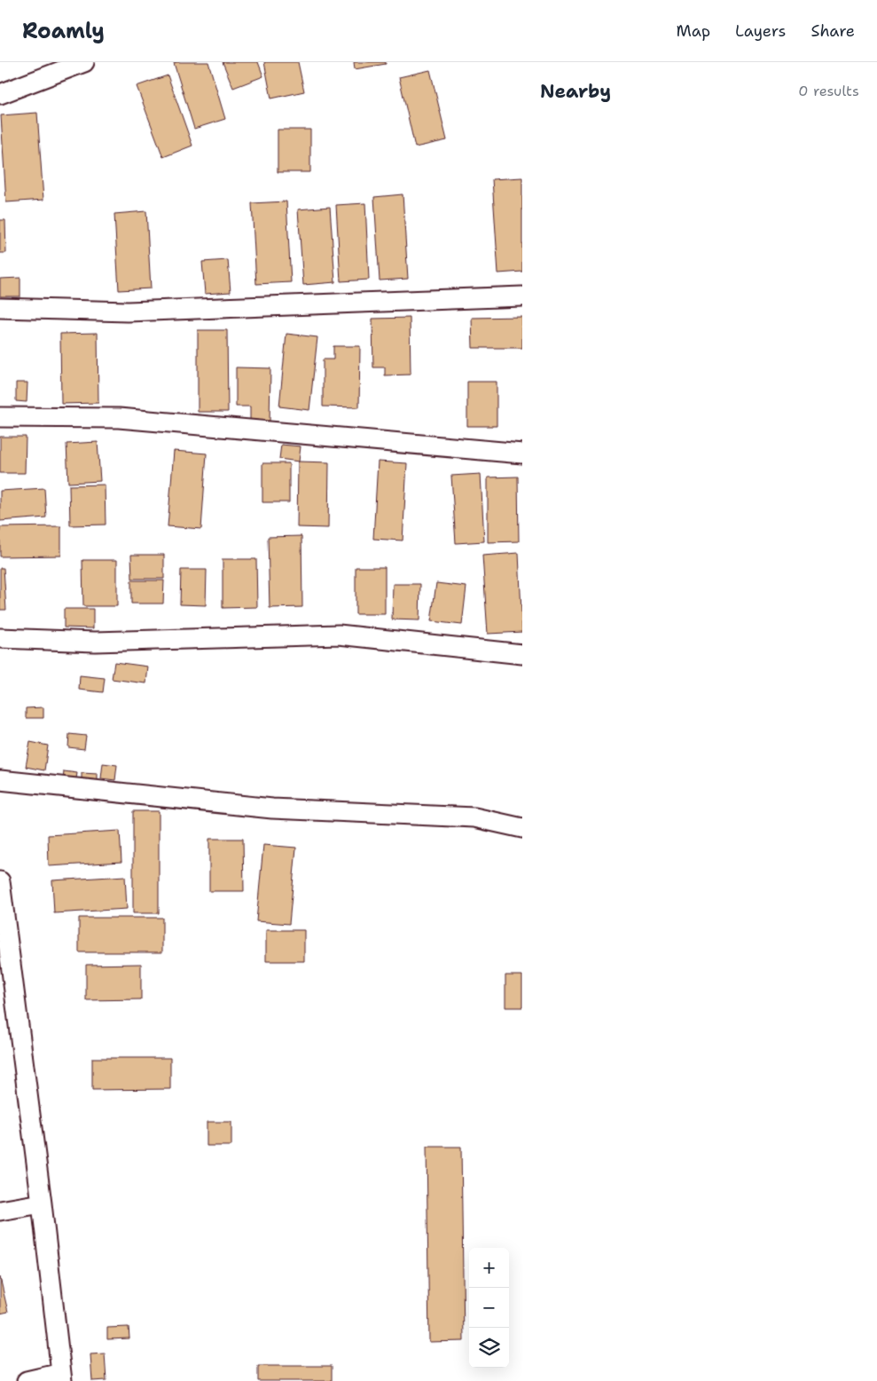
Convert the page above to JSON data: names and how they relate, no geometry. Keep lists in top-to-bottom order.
{
  "page": {
    "header": "Roamly",
    "nav": ["Map", "Layers", "Share"],
    "heading": ["Nearby", "0 results"],
    "map_buttons": ["+", "−"]
  }
}
